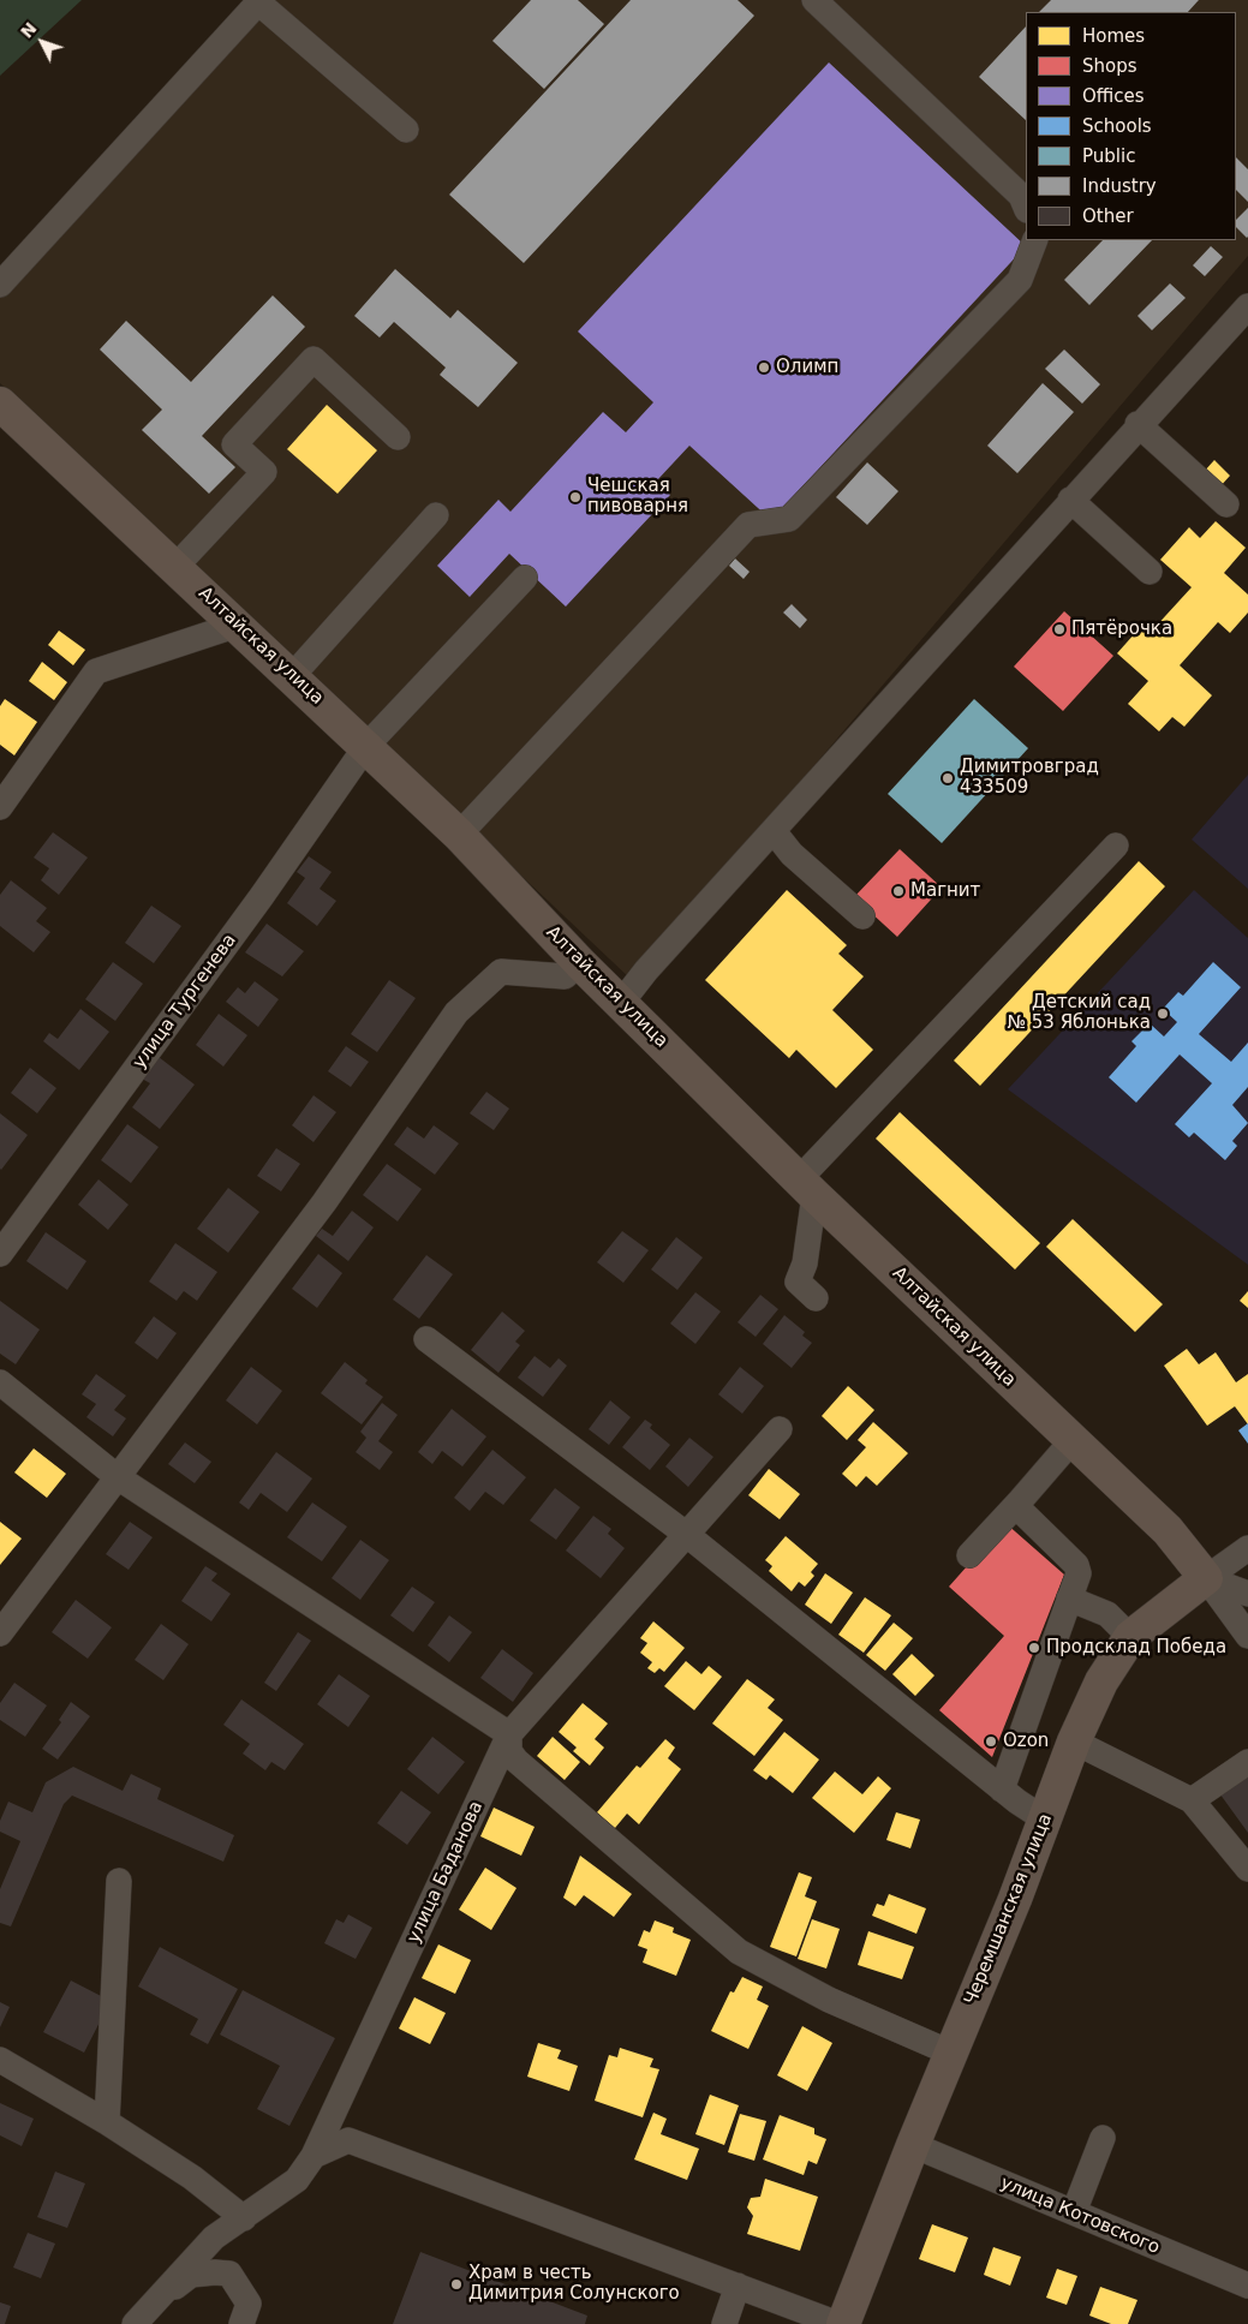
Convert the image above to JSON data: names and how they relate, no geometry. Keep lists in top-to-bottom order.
{
  "streets": {
    "main road": ["Алтайская улица", "Черемшанская улица"],
    "street": ["улица Тургенева", "улица Баданова", "улица Котовского"]
  },
  "crossings": [
    ["Алтайская улица", "улица Тургенева"],
    ["Алтайская улица", "Черемшанская улица"],
    ["Черемшанская улица", "улица Котовского"]
  ],
  "places": [
    "Олимп",
    "Чешская пивоварня",
    "Пятёрочка",
    "Димитровград 433509",
    "Магнит",
    "Детский сад № 53 Яблонька",
    "Продсклад Победа",
    "Ozon",
    "Храм в честь Димитрия Солунского"
  ],
  "legend": [
    "Homes",
    "Shops",
    "Offices",
    "Schools",
    "Public",
    "Industry",
    "Other"
  ],
  "north": "top left"
}
